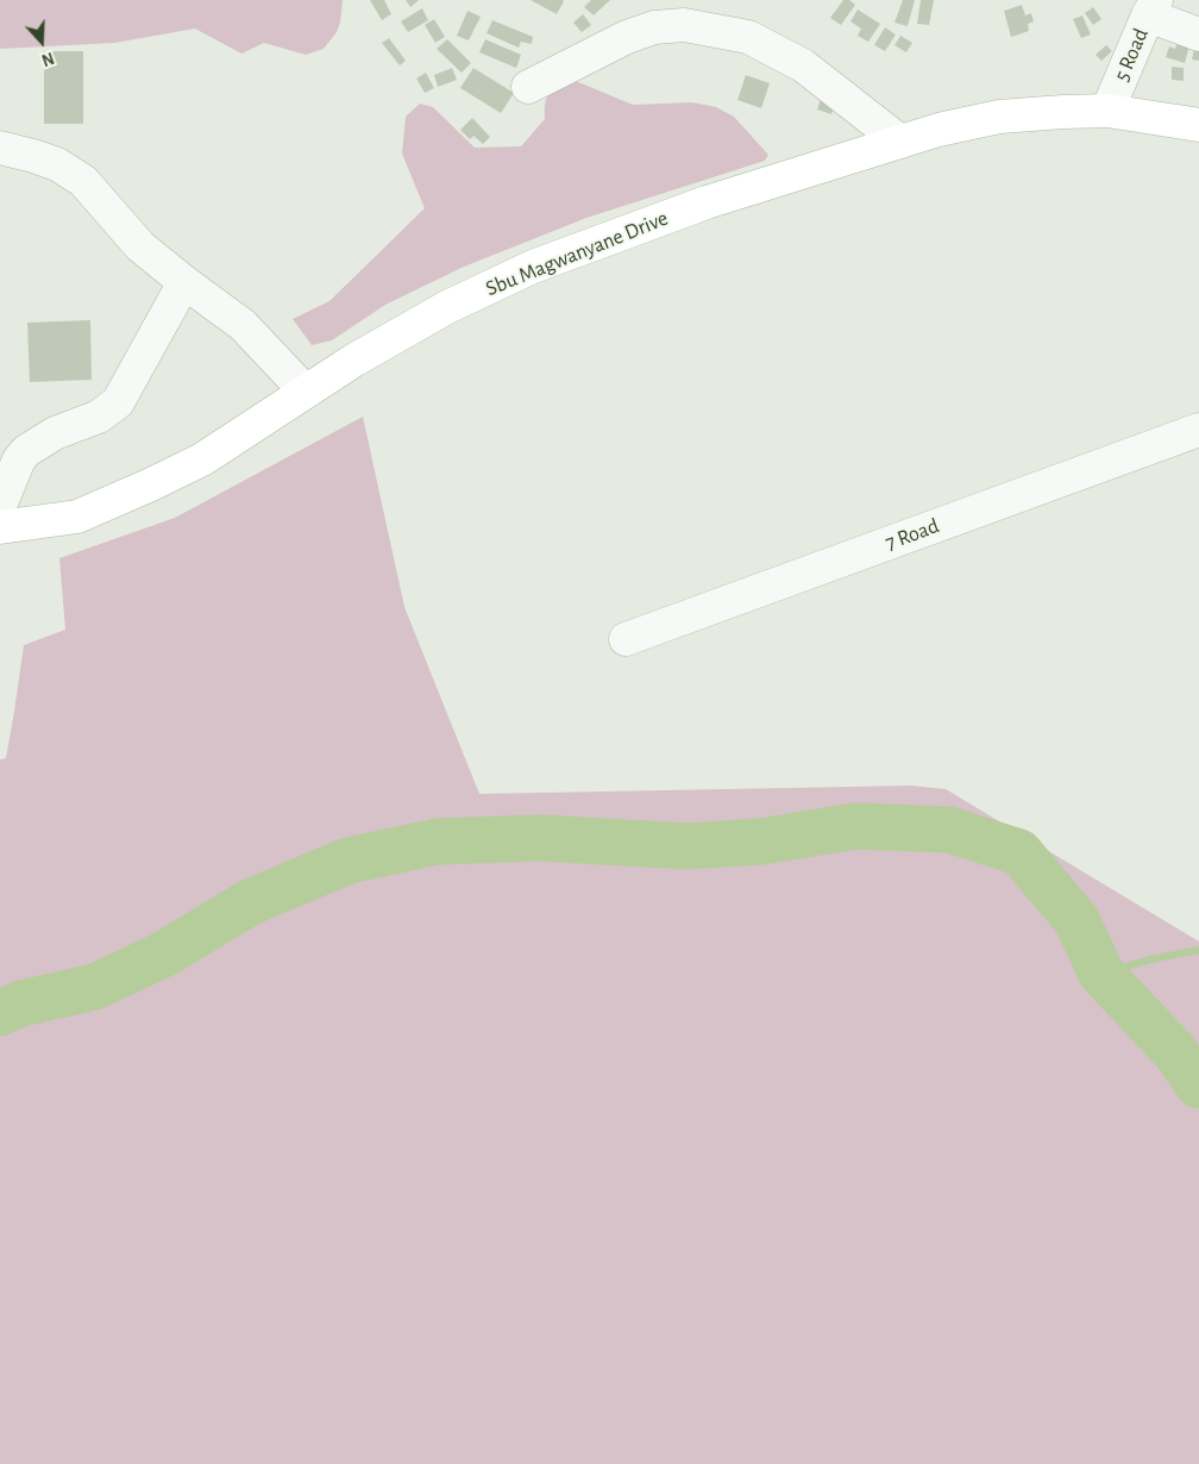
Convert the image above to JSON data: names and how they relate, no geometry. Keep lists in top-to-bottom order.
{
  "streets": {
    "main road": ["Sbu Magwanyane Drive"],
    "street": ["5 Road", "7 Road"]
  },
  "crossings": [
    ["5 Road", "Sbu Magwanyane Drive"]
  ],
  "north": "bottom"
}
